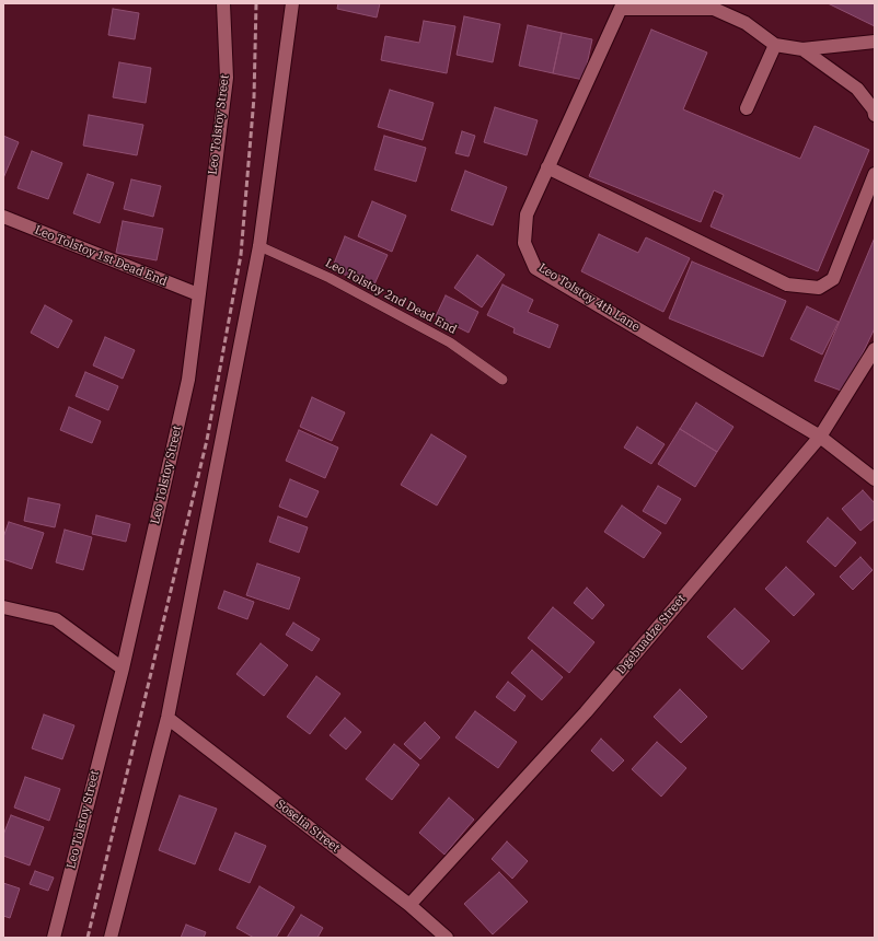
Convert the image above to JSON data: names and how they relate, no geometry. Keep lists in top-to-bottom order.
{
  "streets": {
    "street": [
      "Leo Tolstoy Street",
      "Leo Tolstoy 1st Dead End",
      "Leo Tolstoy 4th Lane",
      "Dgebuadze Street",
      "Soselia Street"
    ],
    "lane": ["Leo Tolstoy 2nd Dead End"]
  },
  "crossings": [
    ["Leo Tolstoy Street", "Leo Tolstoy 1st Dead End"],
    ["Leo Tolstoy 4th Lane", "Dgebuadze Street"],
    ["Dgebuadze Street", "Soselia Street"]
  ]
}
